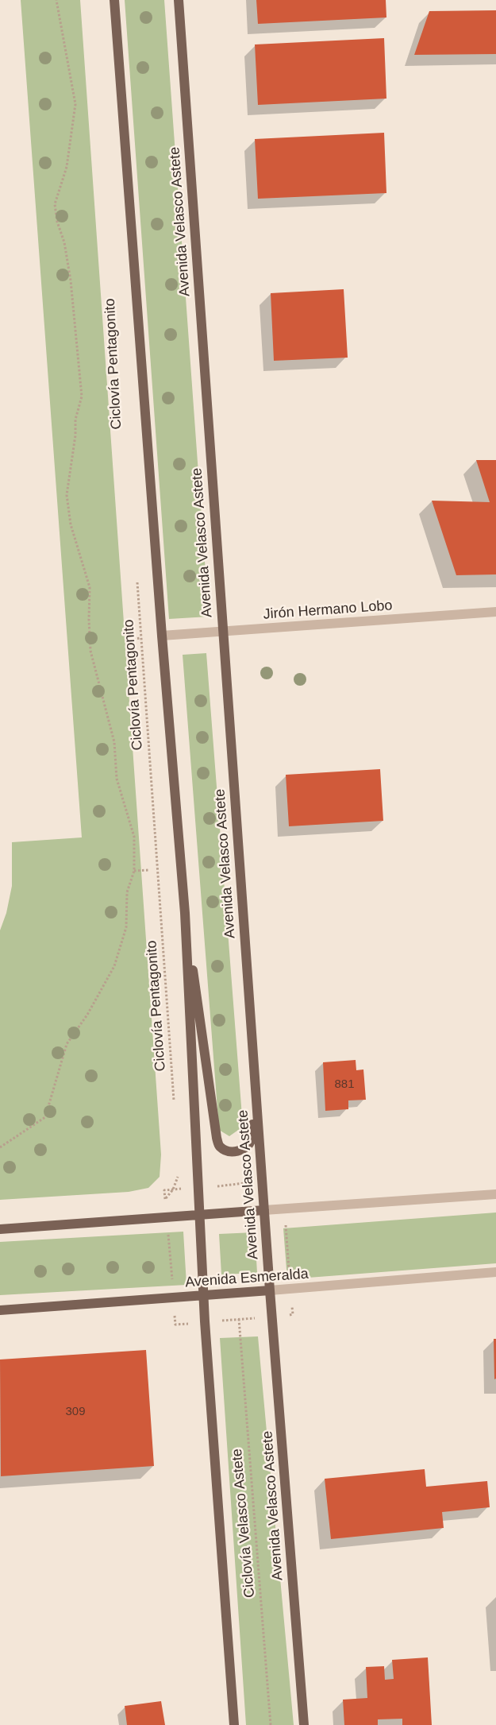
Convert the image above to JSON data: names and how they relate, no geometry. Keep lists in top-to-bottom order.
{
  "streets": {
    "main road": ["Avenida Velasco Astete", "Avenida Esmeralda"],
    "street": ["Jirón Hermano Lobo"],
    "path": ["Ciclovía Pentagonito", "Ciclovía Velasco Astete"]
  },
  "crossings": [
    ["Avenida Velasco Astete", "Jirón Hermano Lobo"],
    ["Avenida Velasco Astete", "Avenida Esmeralda"]
  ],
  "house_numbers": ["881", "309"]
}
